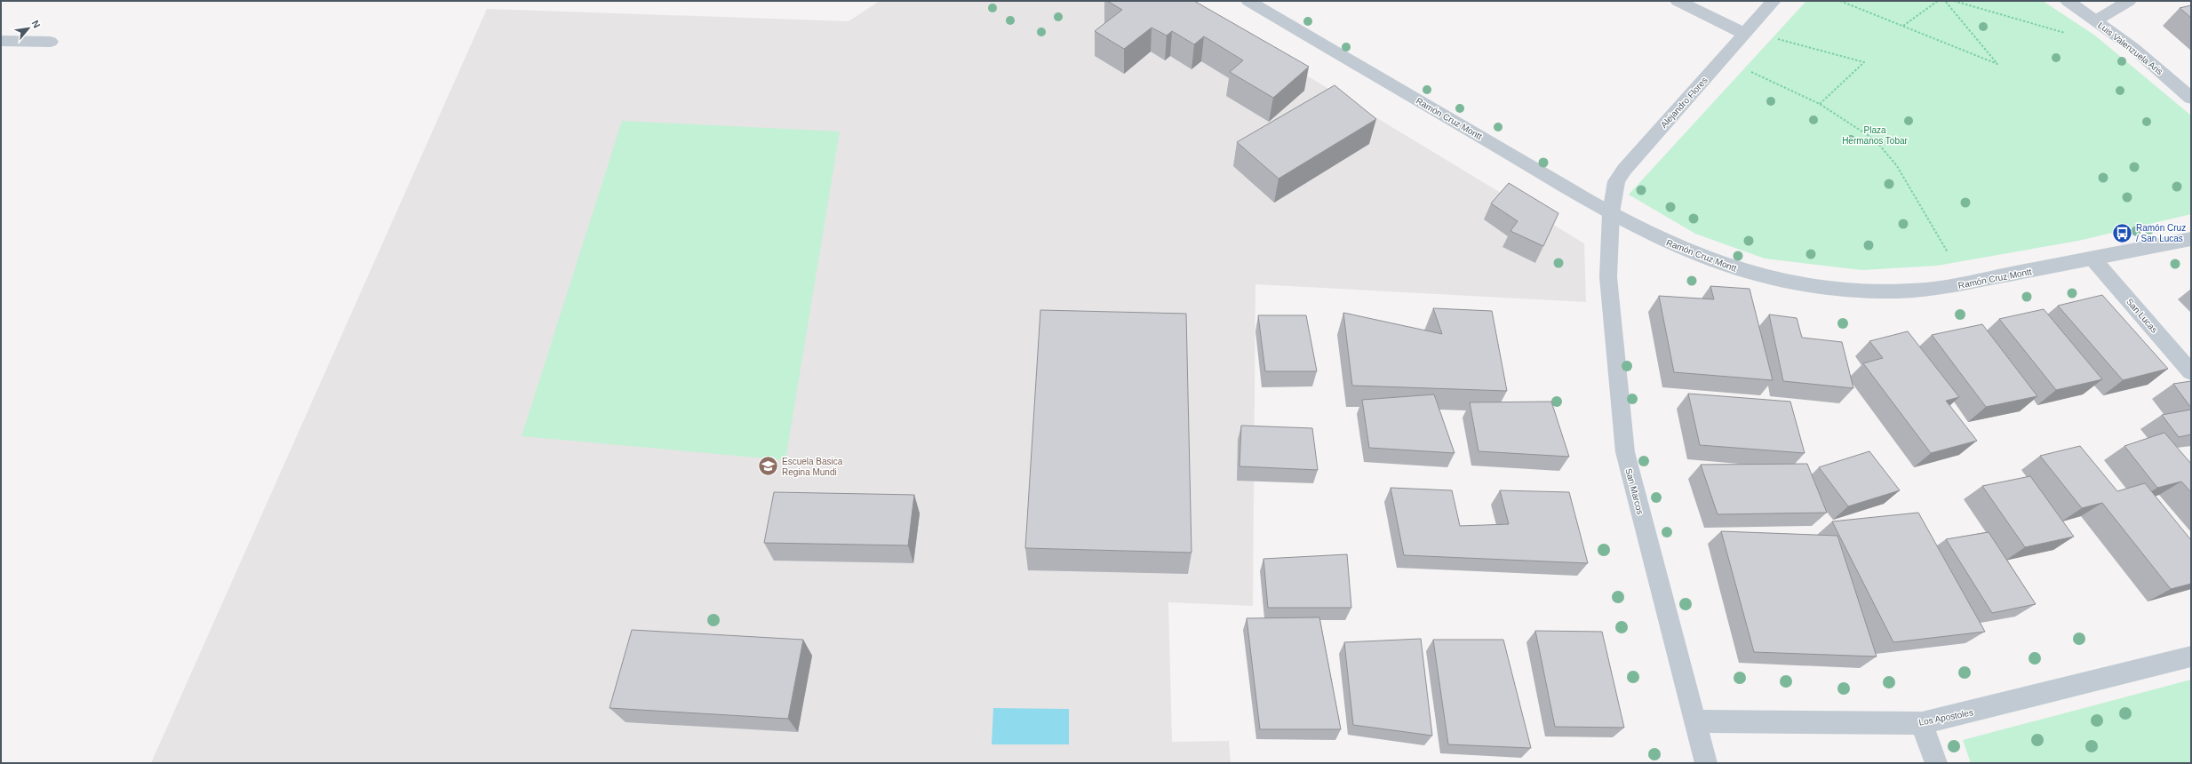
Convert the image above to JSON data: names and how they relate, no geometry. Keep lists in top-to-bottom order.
{
  "streets": {
    "street": [
      "Luis Valenzuela Aris",
      "Alejandro Flores",
      "Ramón Cruz Montt",
      "San Lucas",
      "San Marcos",
      "Los Apostoles"
    ]
  },
  "crossings": [
    ["Alejandro Flores", "Ramón Cruz Montt"],
    ["Alejandro Flores", "San Marcos"],
    ["Ramón Cruz Montt", "San Lucas"],
    ["Ramón Cruz Montt", "San Marcos"],
    ["San Marcos", "Los Apostoles"]
  ],
  "parks": ["Plaza Hermanos Tobar"],
  "places": {
    "bus stop": ["Ramón Cruz / San Lucas"],
    "school or university": ["Escuela Basica Regina Mundi"]
  },
  "north": "top right"
}
